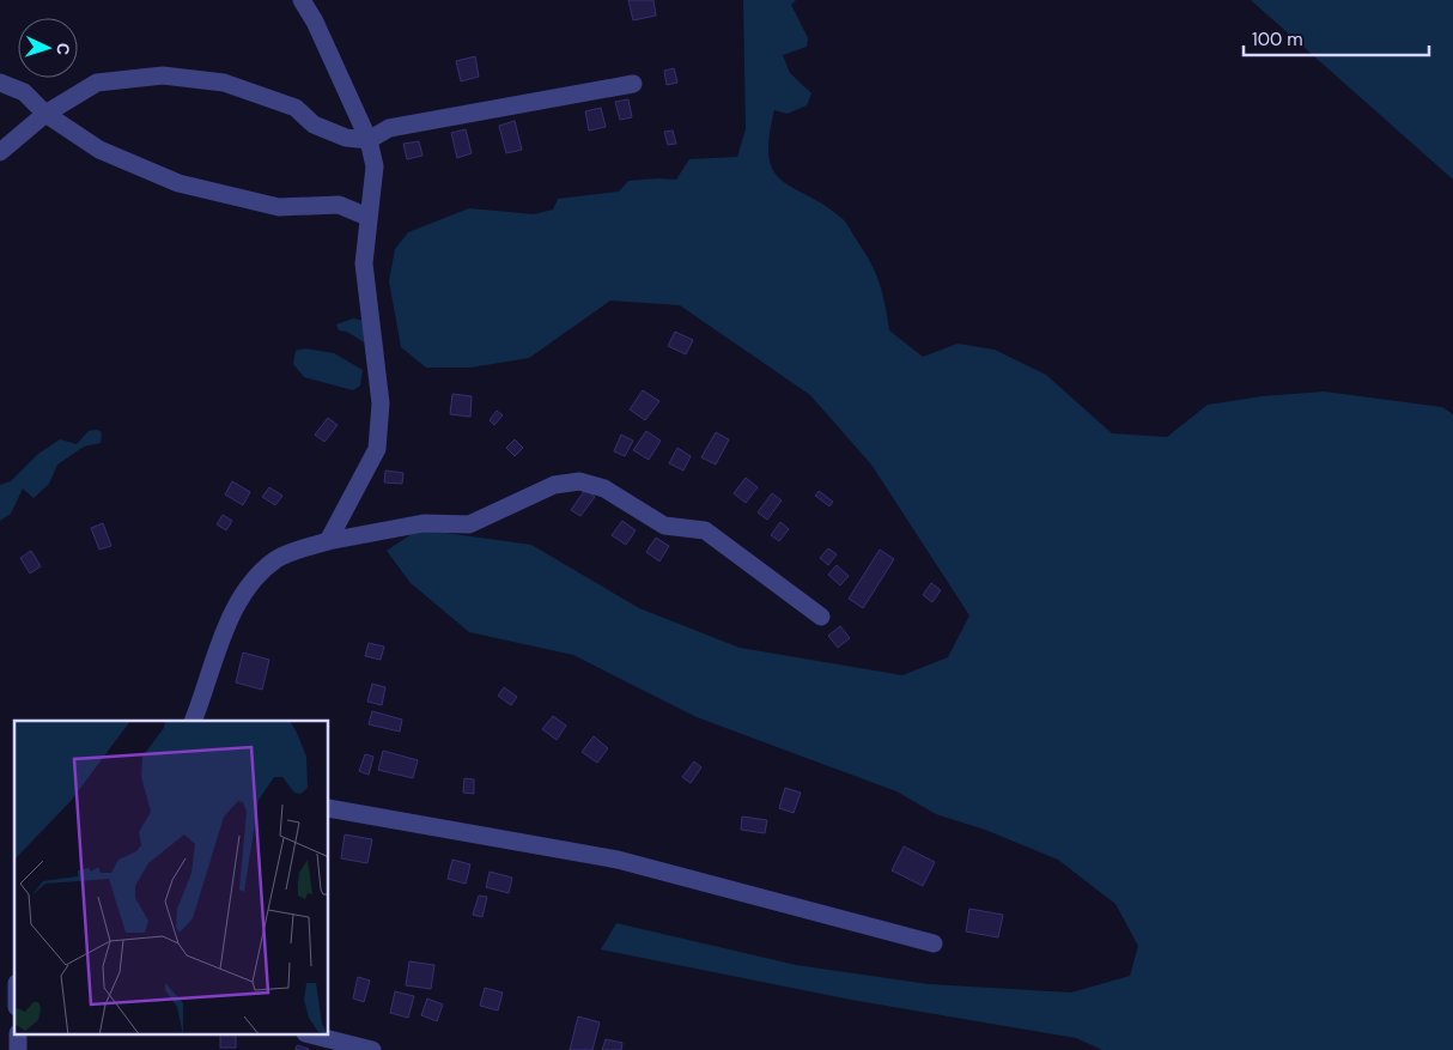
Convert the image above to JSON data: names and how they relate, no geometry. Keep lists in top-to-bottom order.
{
  "scale_bar": "100 m",
  "north": "right"
}
